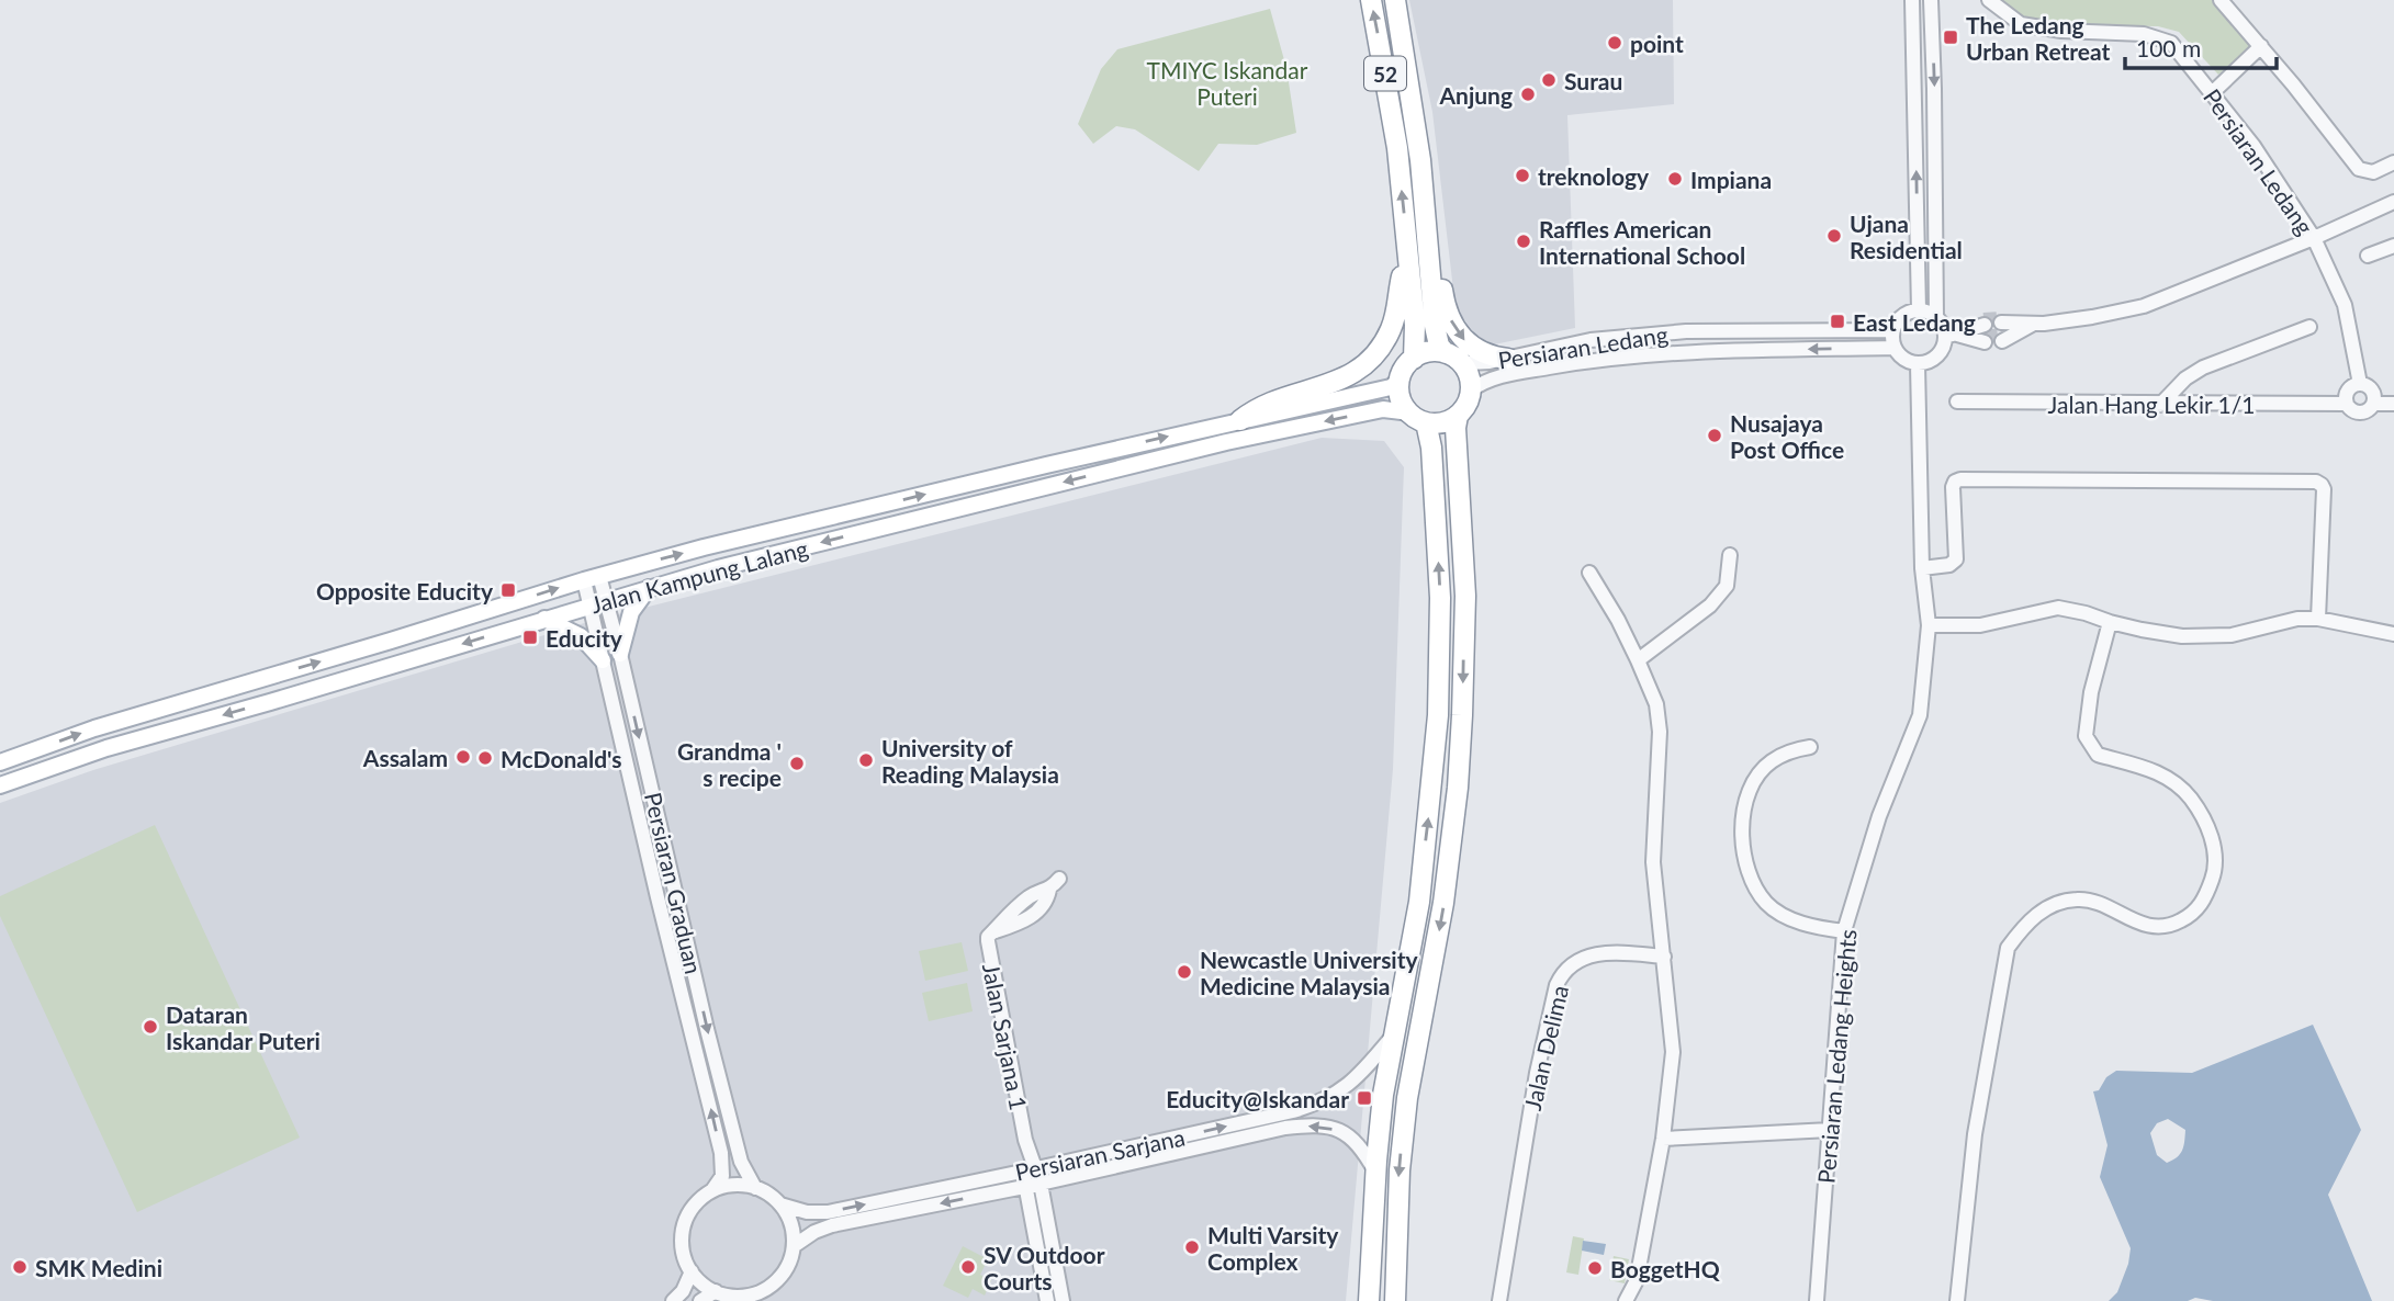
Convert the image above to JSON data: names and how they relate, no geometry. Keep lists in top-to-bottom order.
{
  "streets": {
    "highway": ["52"],
    "main road": ["Jalan Kampung Lalang"],
    "street": [
      "Persiaran Ledang",
      "Jalan Hang Lekir 1/1",
      "Persiaran Graduan",
      "Jalan Sarjana 1",
      "Jalan Delima",
      "Persiaran Ledang Heights",
      "Persiaran Sarjana"
    ]
  },
  "crossings": [
    ["52", "Persiaran Ledang"],
    ["52", "Jalan Kampung Lalang"],
    ["Persiaran Ledang", "Jalan Hang Lekir 1/1"],
    ["Persiaran Ledang", "Jalan Kampung Lalang"],
    ["Persiaran Ledang", "Persiaran Ledang Heights"],
    ["Jalan Kampung Lalang", "Persiaran Graduan"],
    ["Persiaran Graduan", "Persiaran Sarjana"],
    ["Jalan Sarjana 1", "Persiaran Sarjana"]
  ],
  "parks": ["TMIYC Iskandar Puteri"],
  "places": {
    "transit": [
      "The Ledang Urban Retreat",
      "East Ledang",
      "Opposite Educity",
      "Educity",
      "Educity@Iskandar"
    ],
    "other": [
      "point",
      "Surau",
      "Anjung",
      "treknology",
      "Impiana",
      "Ujana Residential",
      "Raffles American International School",
      "Nusajaya Post Office",
      "Assalam",
      "McDonald's",
      "University of Reading Malaysia",
      "Grandma ' s recipe",
      "Newcastle University Medicine Malaysia",
      "Dataran Iskandar Puteri",
      "Multi Varsity Complex",
      "SMK Medini",
      "SV Outdoor Courts",
      "BoggetHQ"
    ]
  },
  "scale_bar": "100 m"
}
